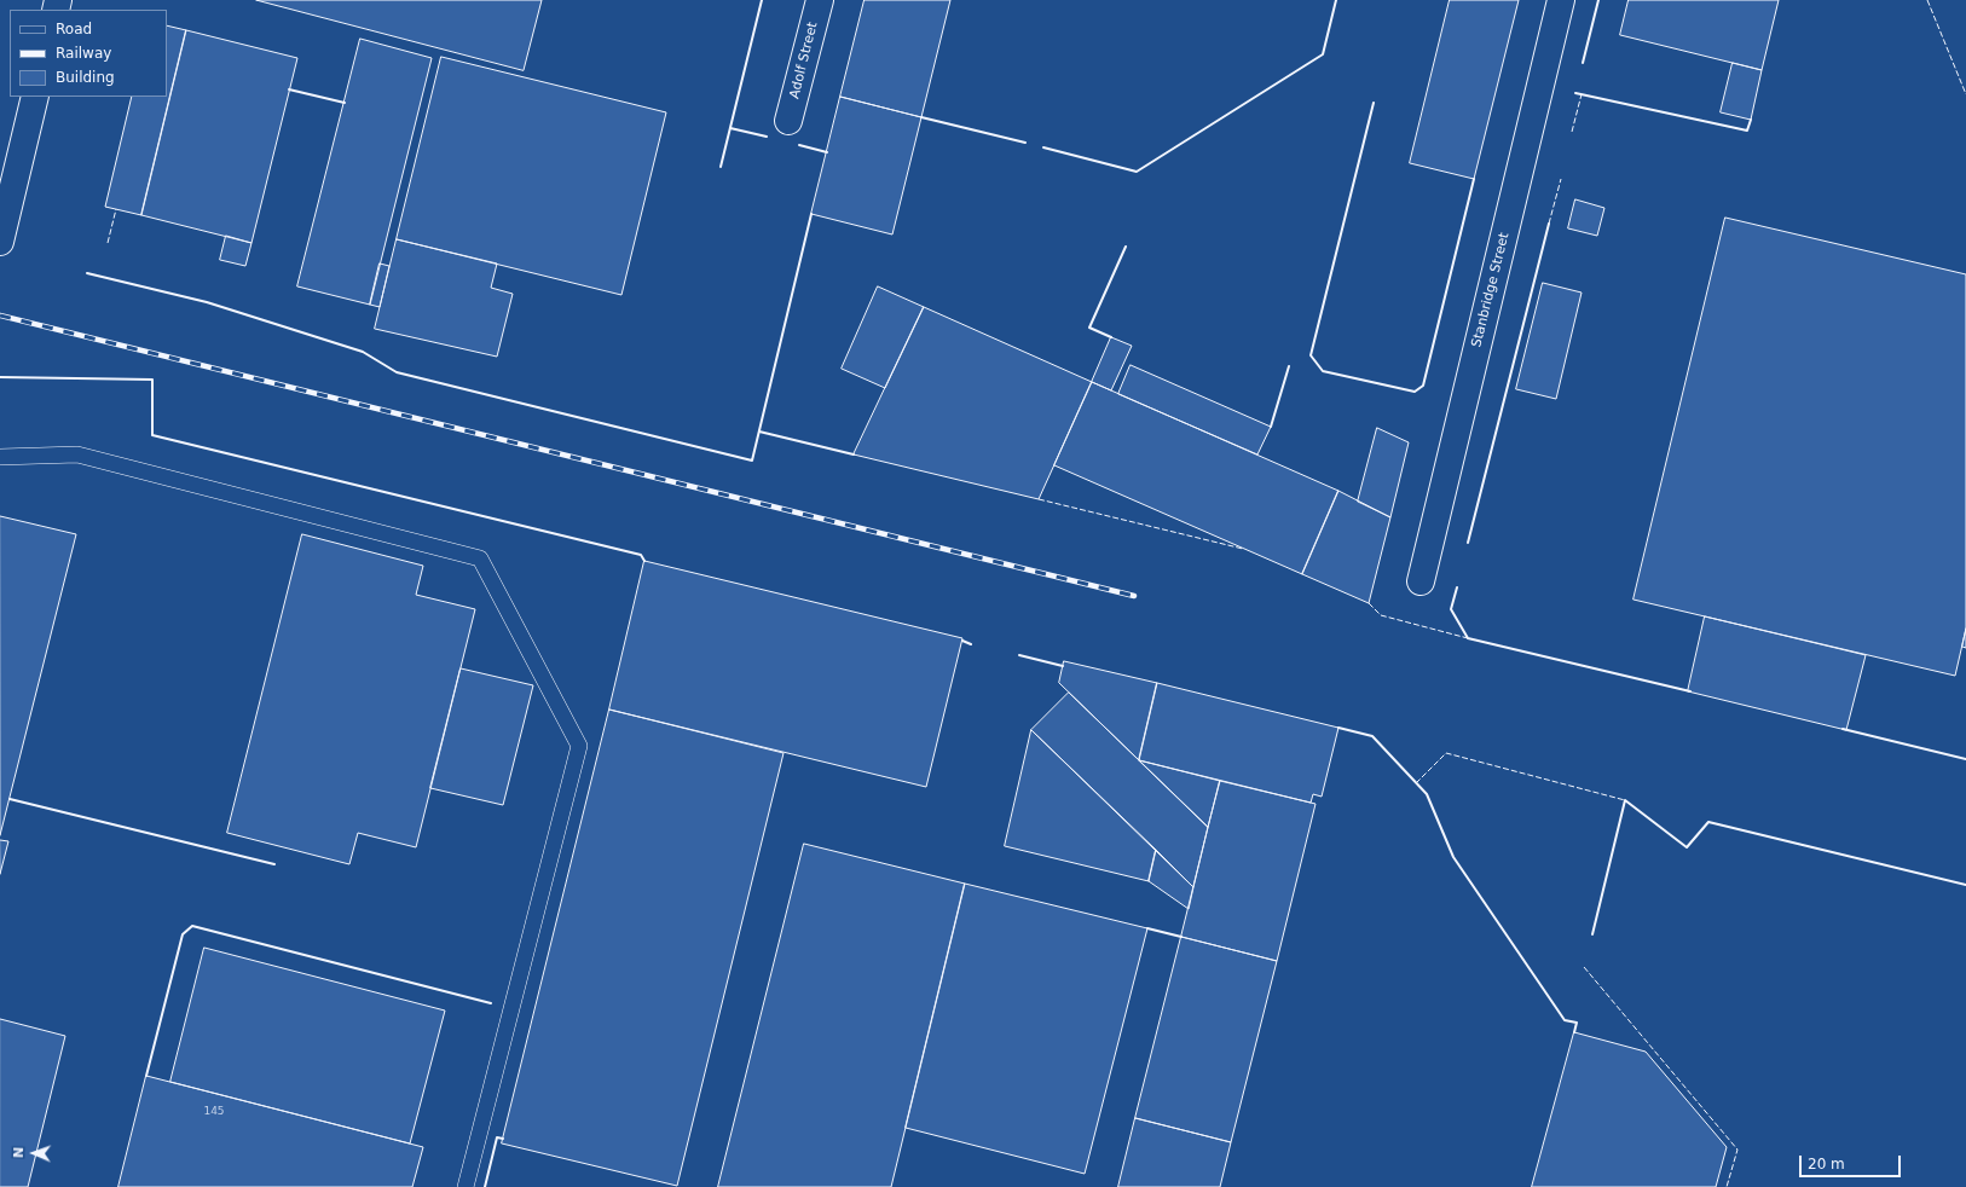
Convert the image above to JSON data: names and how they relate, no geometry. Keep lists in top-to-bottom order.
{
  "streets": {
    "street": ["Adolf Street", "Stanbridge Street"]
  },
  "house_numbers": ["145"],
  "legend": ["Road", "Railway", "Building"],
  "scale_bar": "20 m",
  "north": "left"
}
